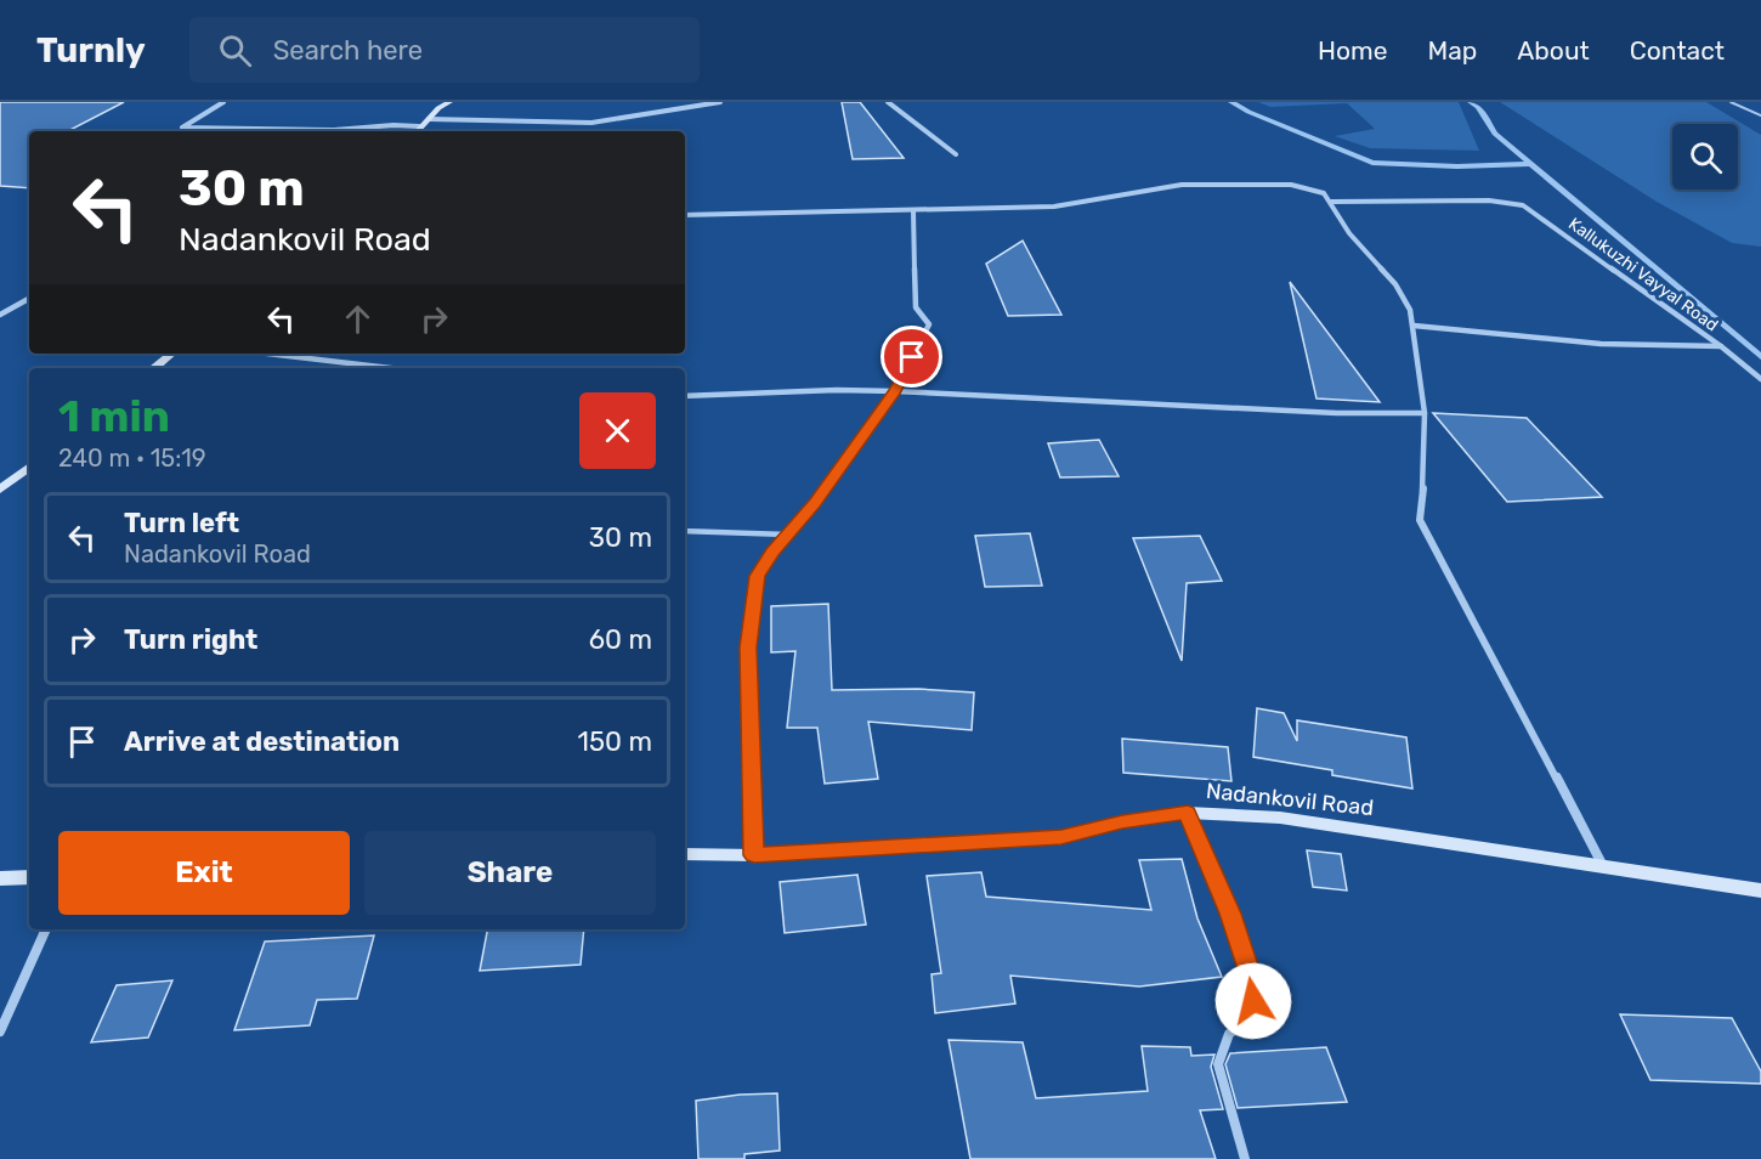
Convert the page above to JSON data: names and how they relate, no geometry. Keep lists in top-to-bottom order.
{
  "streets": {
    "street": ["Kallukuzhi Vayyal Road", "Nadankovil Road"]
  },
  "page": {
    "header": "Turnly",
    "search": "Search here",
    "nav": [
      "Home",
      "Map",
      "About",
      "Contact"
    ],
    "turn": ["30 m", "Nadankovil Road"],
    "heading": ["1 min", "240 m · 15:19"],
    "list": [
      {
        "name": "Turn left",
        "note": "Nadankovil Road",
        "value": "30 m"
      },
      {
        "name": "Turn right",
        "value": "60 m"
      },
      {
        "name": "Arrive at destination",
        "value": "150 m"
      }
    ],
    "buttons": ["Exit", "Share"]
  }
}
